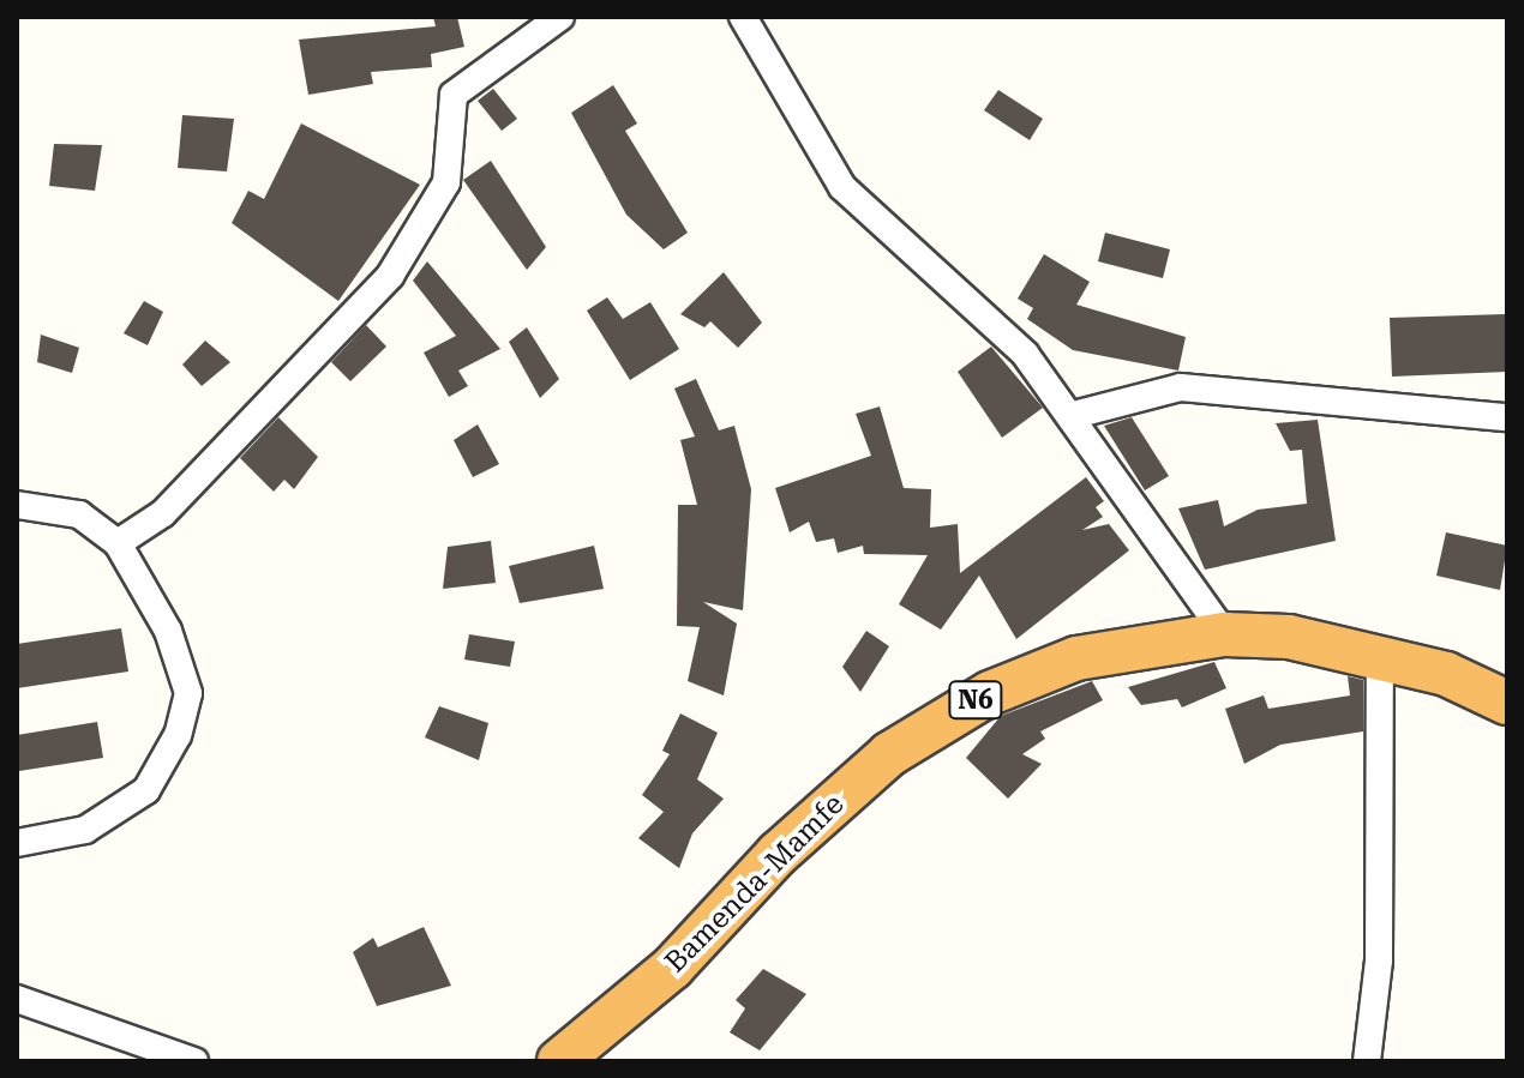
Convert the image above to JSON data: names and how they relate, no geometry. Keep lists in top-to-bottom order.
{
  "streets": {
    "highway": ["N6", "Bamenda-Mamfe"]
  }
}
